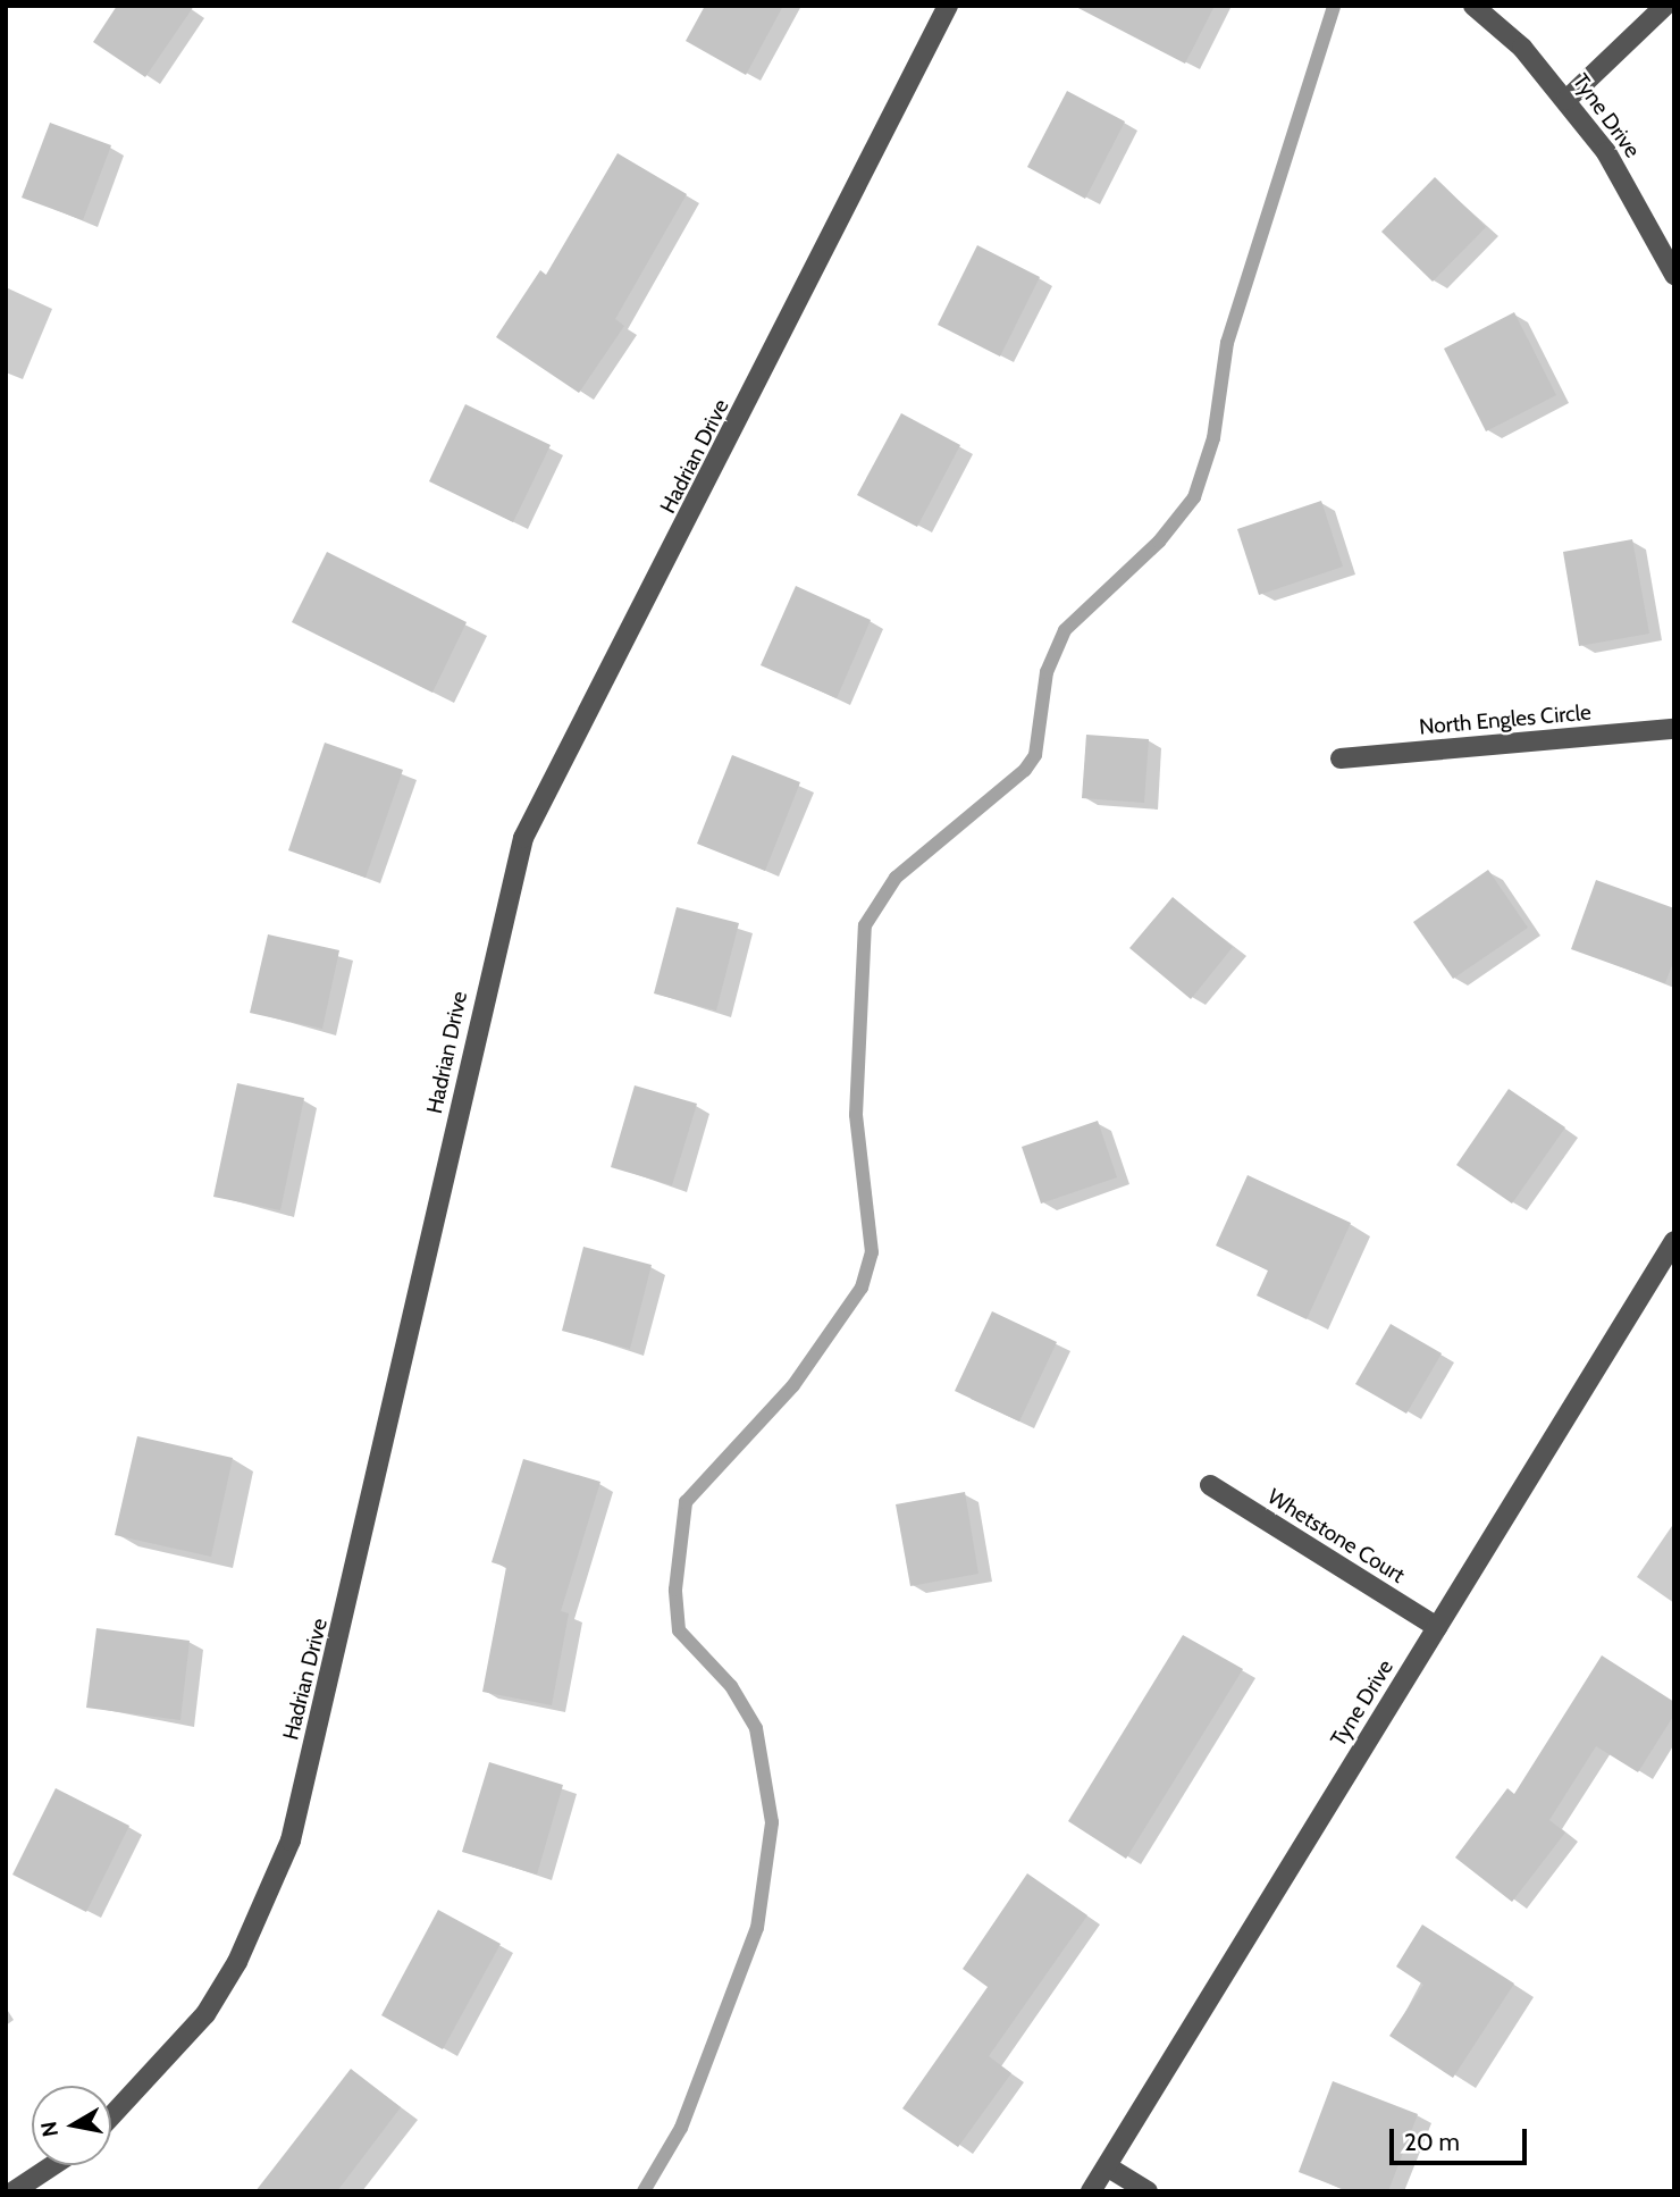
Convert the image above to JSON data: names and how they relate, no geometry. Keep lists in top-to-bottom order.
{
  "streets": {
    "street": [
      "Tyne Drive",
      "Hadrian Drive",
      "North Engles Circle",
      "Whetstone Court"
    ]
  },
  "crossings": [
    ["Tyne Drive", "Whetstone Court"]
  ],
  "scale_bar": "20 m",
  "north": "left"
}
